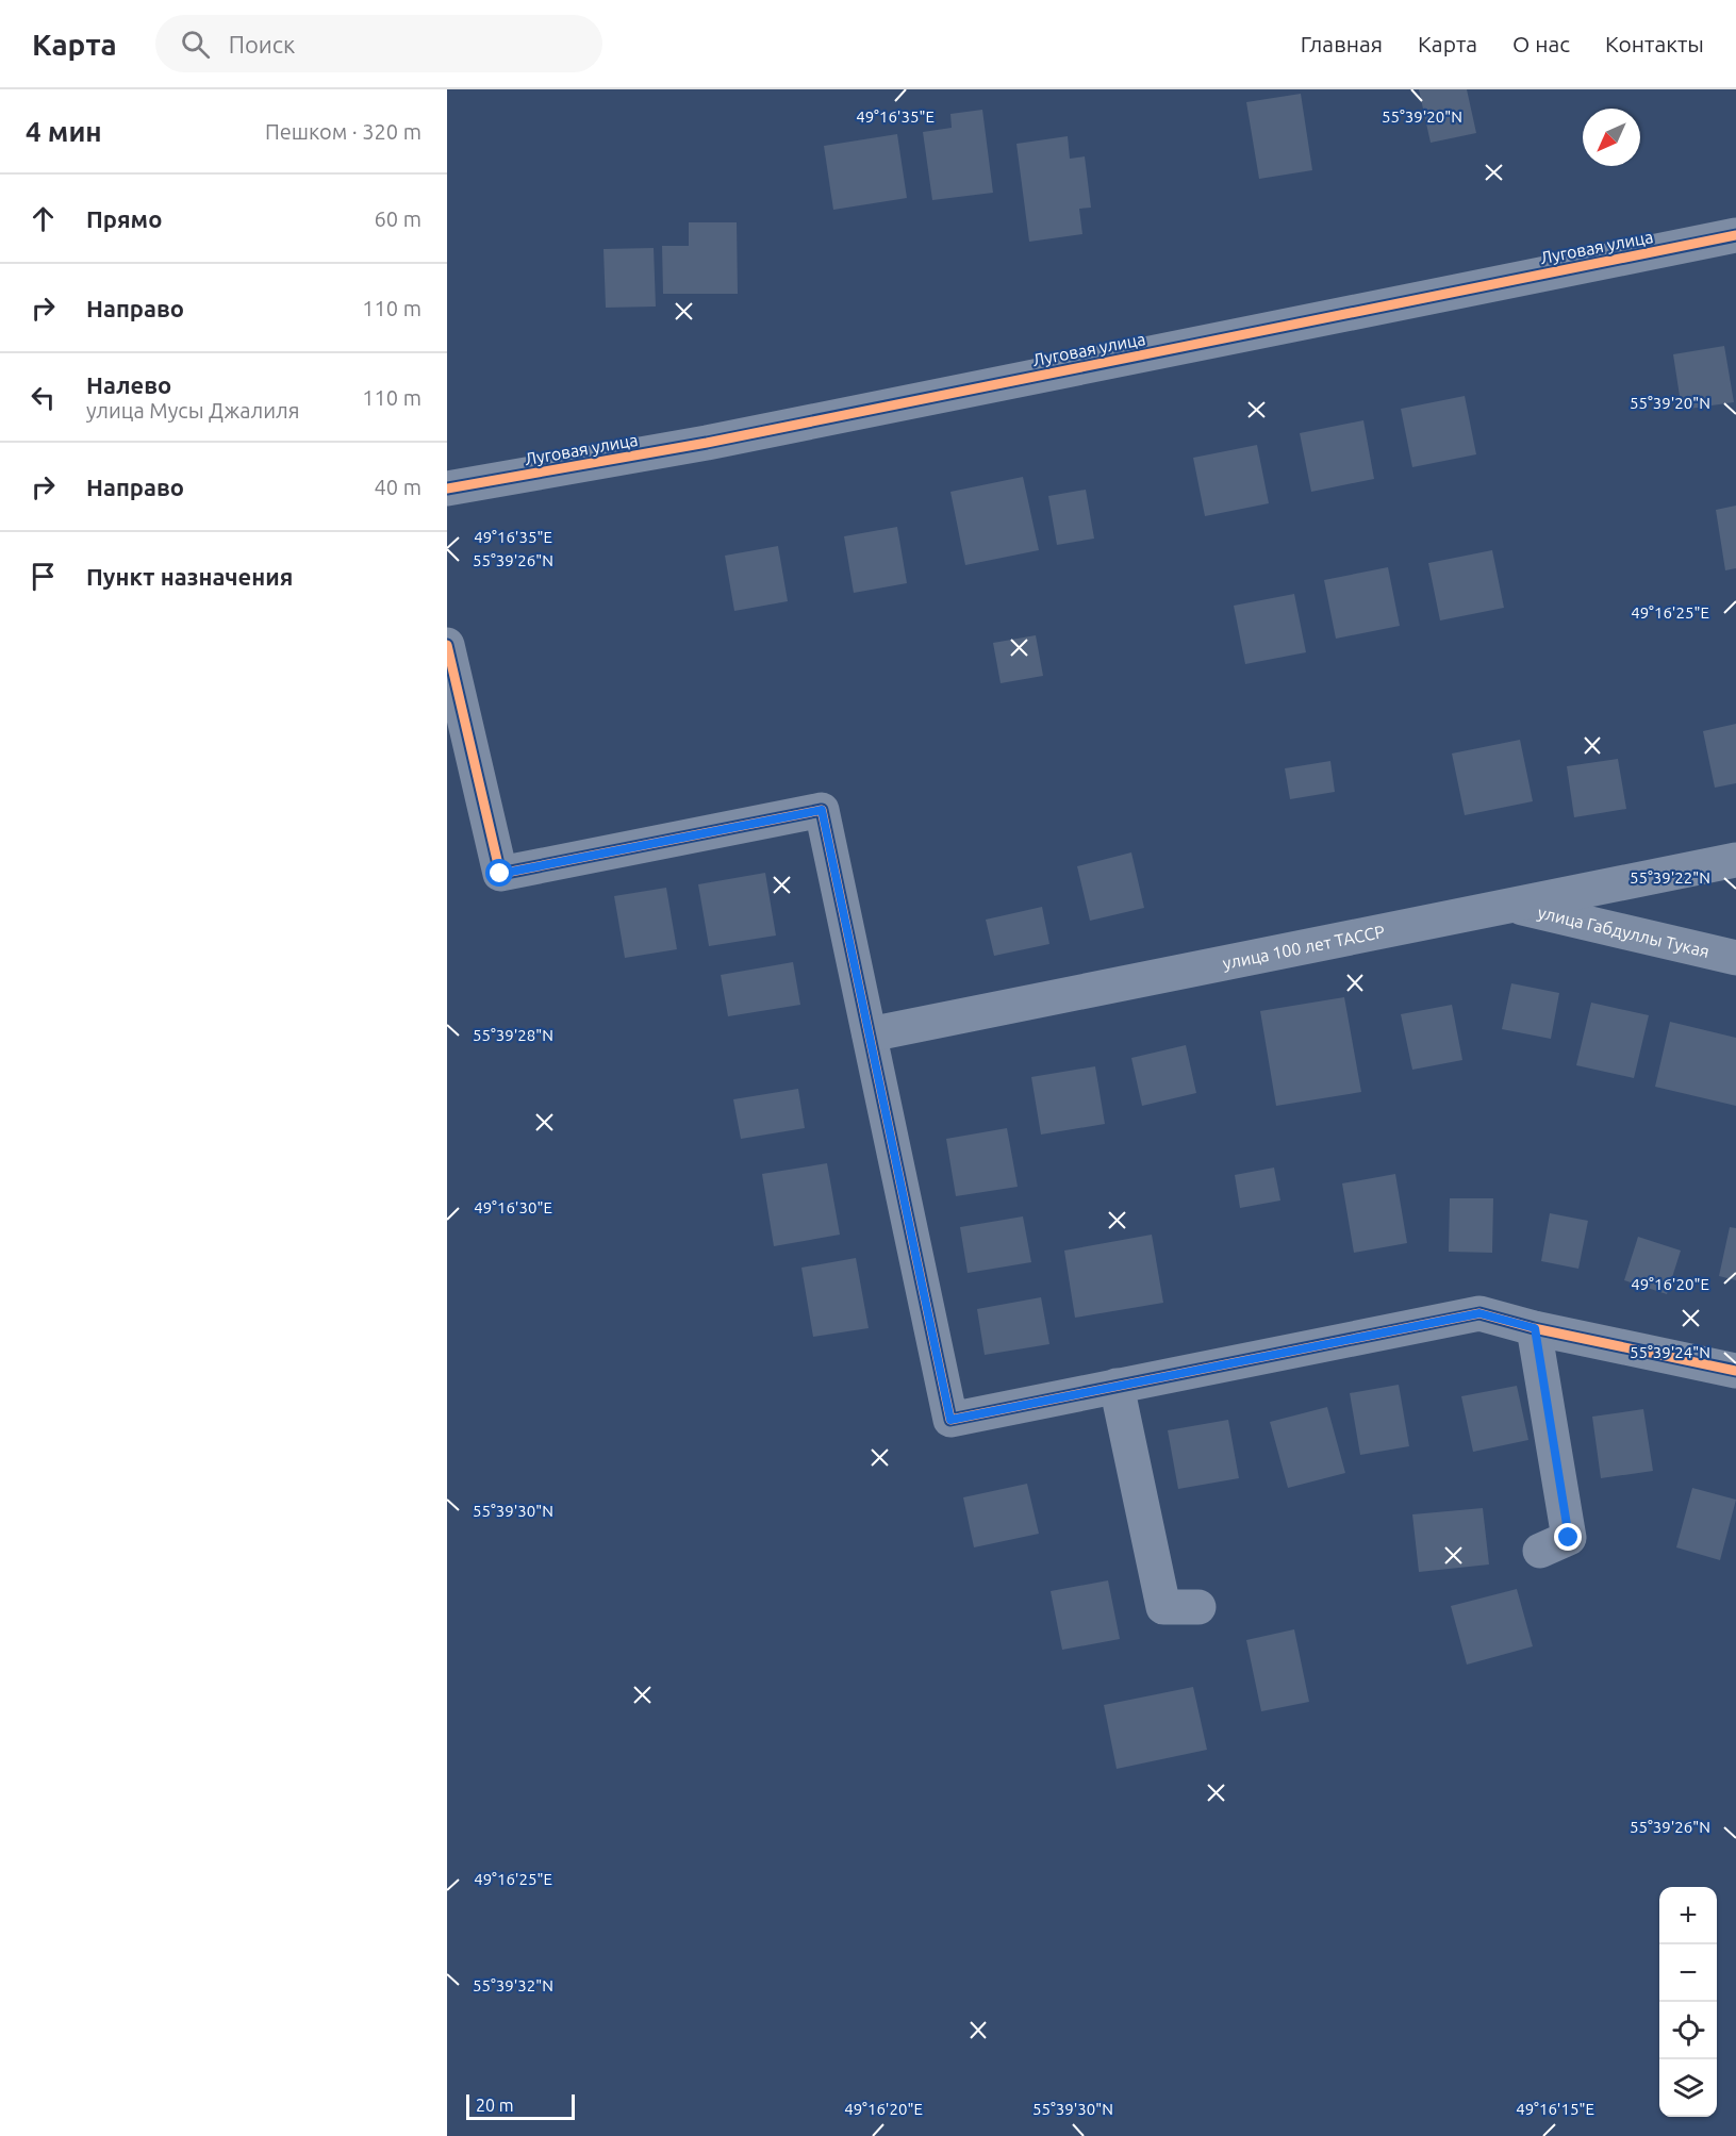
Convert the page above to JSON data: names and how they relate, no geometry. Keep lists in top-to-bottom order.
{
  "streets": {
    "street": ["Луговая улица", "улица Габдуллы Тукая", "улица 100 лет ТАССР"]
  },
  "crossings": [
    ["улица Габдуллы Тукая", "улица 100 лет ТАССР"]
  ],
  "scale_bar": "20 m",
  "north": "bottom left",
  "page": {
    "header": "Карта",
    "search": "Поиск",
    "nav": [
      "Главная",
      "Карта",
      "О нас",
      "Контакты"
    ],
    "heading": ["4 мин", "Пешком · 320 m"],
    "list": [
      ["Прямо", "60 m"],
      ["Направо", "110 m"],
      ["Налево", "улица Мусы Джалиля", "110 m"],
      ["Направо", "40 m"],
      "Пункт назначения"
    ],
    "map_buttons": ["+", "−"],
    "scale": "20 m"
  },
  "coordinates": [
    "49°16'35\"E",
    "55°39'20\"N",
    "55°39'26\"N",
    "49°16'25\"E",
    "55°39'22\"N",
    "55°39'28\"N",
    "49°16'30\"E",
    "49°16'20\"E",
    "55°39'24\"N",
    "55°39'30\"N",
    "55°39'32\"N",
    "49°16'15\"E"
  ]
}
